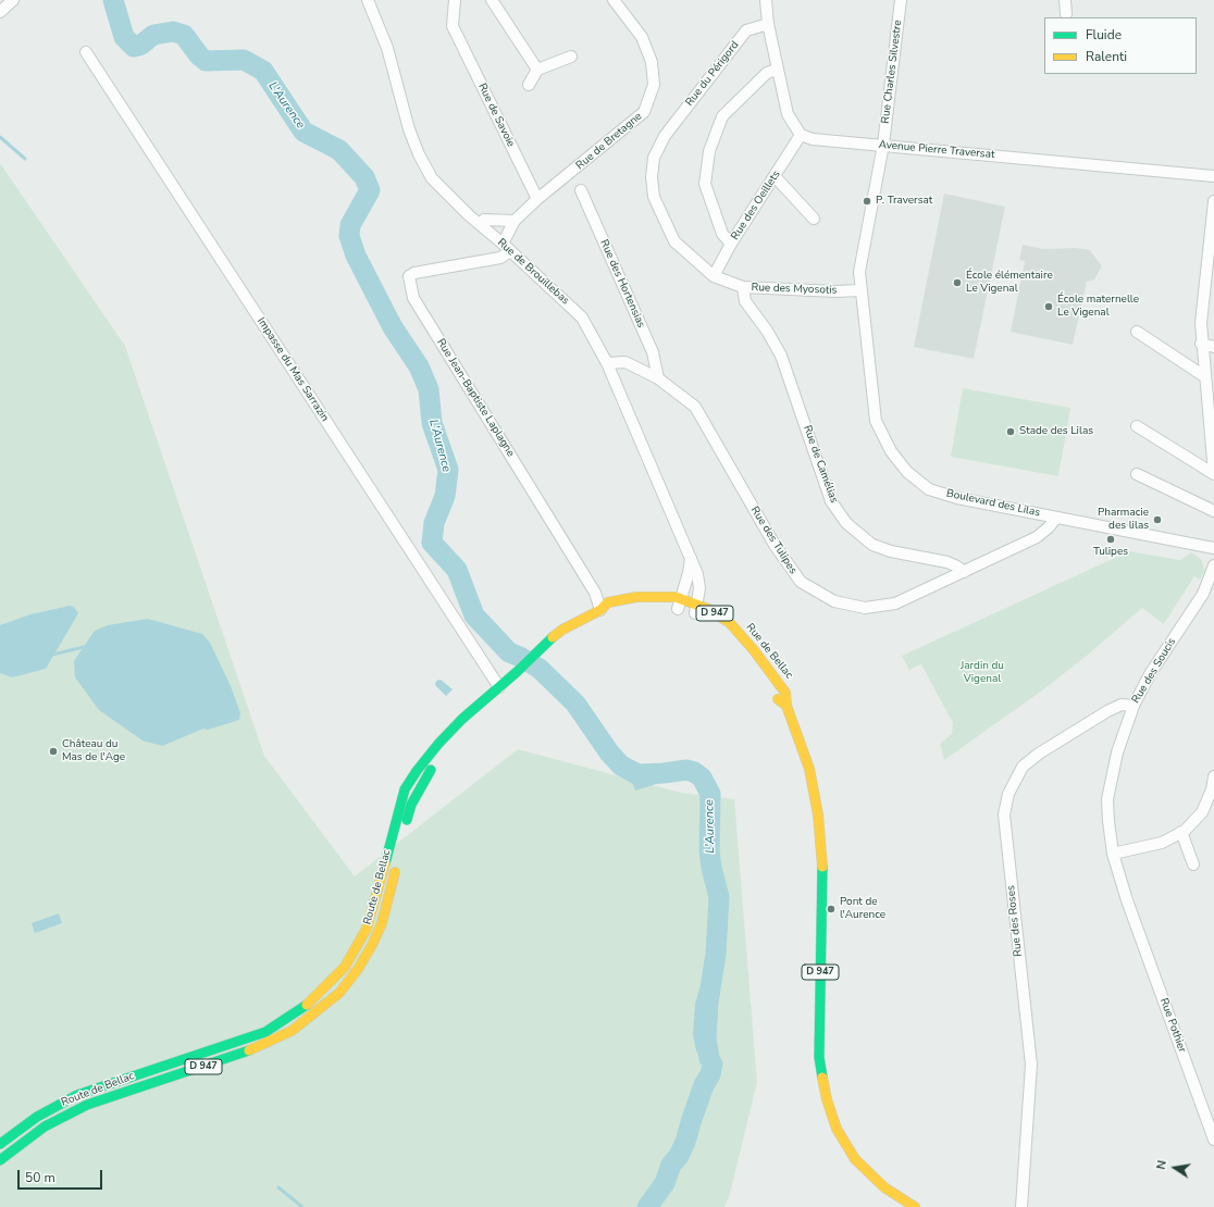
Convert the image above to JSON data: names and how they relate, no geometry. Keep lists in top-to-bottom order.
{
  "streets": {
    "main road": ["D 947", "Rue de Bellac", "Route de Bellac"],
    "street": [
      "Rue Charles Silvestre",
      "Rue du Périgord",
      "Rue de Savoie",
      "Rue de Bretagne",
      "Avenue Pierre Traversat",
      "Rue des Oeillets",
      "Rue de Brouillebas",
      "Rue des Hortensias",
      "Rue des Myosotis",
      "Impasse du Mas Sarrazin",
      "Rue Jean-Baptiste Laplagne",
      "Rue de Camélias",
      "Boulevard des Lilas",
      "Rue des Tulipes",
      "Rue des Soucis",
      "Rue des Roses",
      "Rue Pothier"
    ]
  },
  "crossings": [
    ["Rue Charles Silvestre", "Avenue Pierre Traversat"],
    ["Rue Charles Silvestre", "Boulevard des Lilas"],
    ["Rue du Périgord", "Rue des Myosotis"],
    ["Rue de Savoie", "Rue de Bretagne"],
    ["Avenue Pierre Traversat", "Rue des Oeillets"],
    ["Avenue Pierre Traversat", "Boulevard des Lilas"],
    ["Rue des Oeillets", "Rue des Myosotis"],
    ["Rue de Brouillebas", "Rue Jean-Baptiste Laplagne"],
    ["Rue de Brouillebas", "Rue des Tulipes"],
    ["Rue de Brouillebas", "D 947"],
    ["Rue de Brouillebas", "Rue de Bellac"],
    ["Rue des Hortensias", "Rue des Tulipes"],
    ["Rue des Myosotis", "Rue de Camélias"],
    ["Rue des Myosotis", "Boulevard des Lilas"],
    ["Impasse du Mas Sarrazin", "Route de Bellac"],
    ["Rue Jean-Baptiste Laplagne", "Rue de Bellac"],
    ["Rue de Camélias", "Rue des Tulipes"],
    ["Boulevard des Lilas", "Rue des Tulipes"],
    ["D 947", "Rue de Bellac"],
    ["Rue de Bellac", "Route de Bellac"],
    ["Rue des Soucis", "Rue des Roses"],
    ["Rue des Soucis", "Rue Pothier"]
  ],
  "water": ["L'Aurence"],
  "parks": ["Jardin du Vigenal"],
  "places": [
    "P. Traversat",
    "École élémentaire Le Vigenal",
    "École maternelle Le Vigenal",
    "Stade des Lilas",
    "Pharmacie des lilas",
    "Tulipes",
    "Château du Mas de l'Age",
    "Pont de l'Aurence"
  ],
  "legend": ["Fluide", "Ralenti"],
  "scale_bar": "50 m",
  "north": "left"
}
